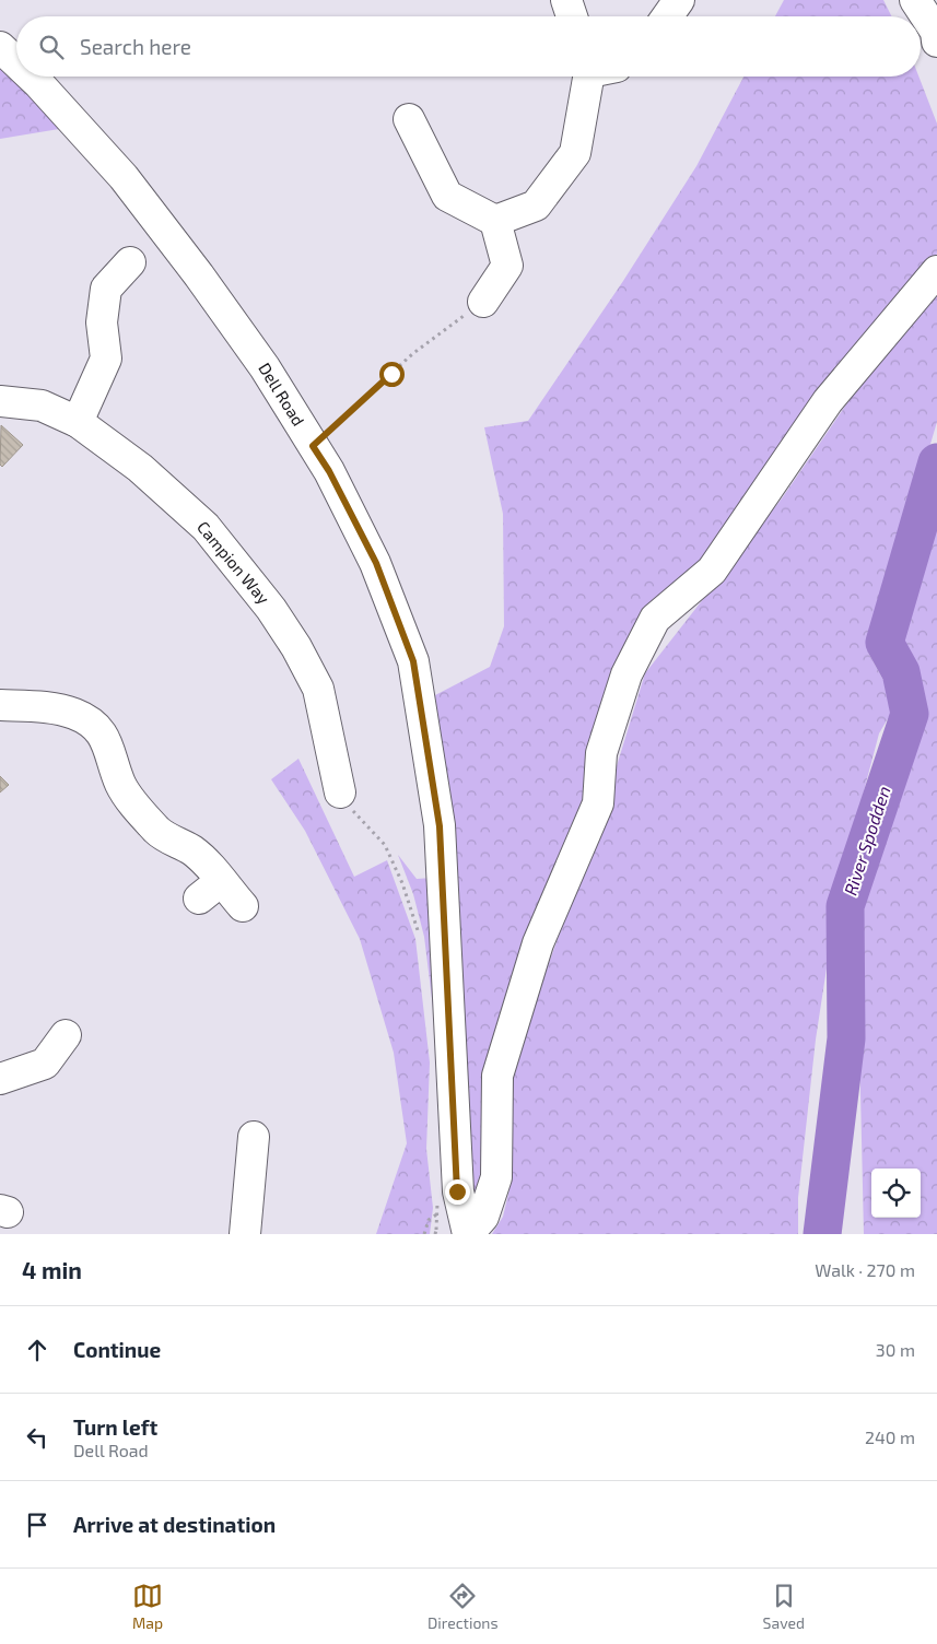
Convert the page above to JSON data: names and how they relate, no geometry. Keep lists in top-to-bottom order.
{
  "streets": {
    "street": ["Dell Road", "Campion Way"]
  },
  "water": ["River Spodden"],
  "page": {
    "search": "Search here",
    "heading": ["4 min", "Walk · 270 m"],
    "list": [
      ["Continue", "30 m"],
      ["Turn left", "Dell Road", "240 m"],
      "Arrive at destination"
    ],
    "nav": ["Map", "Directions", "Saved"]
  }
}
